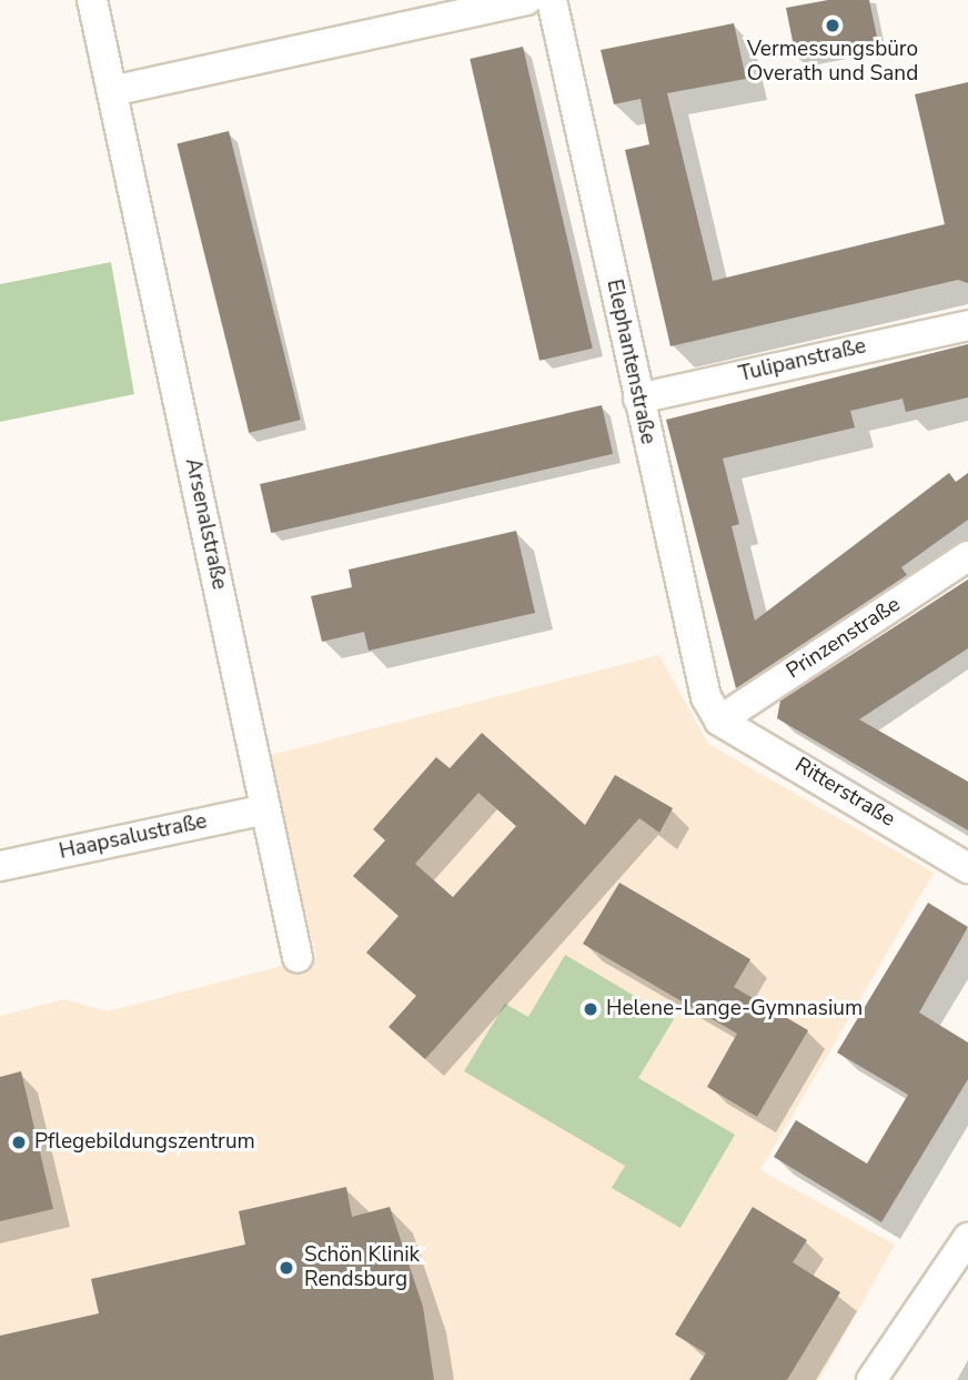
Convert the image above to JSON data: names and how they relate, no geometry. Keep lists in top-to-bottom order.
{
  "streets": {
    "street": [
      "Tulipanstraße",
      "Elephantenstraße",
      "Arsenalstraße",
      "Prinzenstraße",
      "Ritterstraße",
      "Haapsalustraße"
    ]
  },
  "crossings": [
    ["Tulipanstraße", "Elephantenstraße"],
    ["Elephantenstraße", "Prinzenstraße"],
    ["Elephantenstraße", "Ritterstraße"],
    ["Arsenalstraße", "Haapsalustraße"],
    ["Prinzenstraße", "Ritterstraße"]
  ],
  "places": [
    "Vermessungsbüro Overath und Sand",
    "Helene-Lange-Gymnasium",
    "Pflegebildungszentrum",
    "Schön Klinik Rendsburg"
  ]
}
